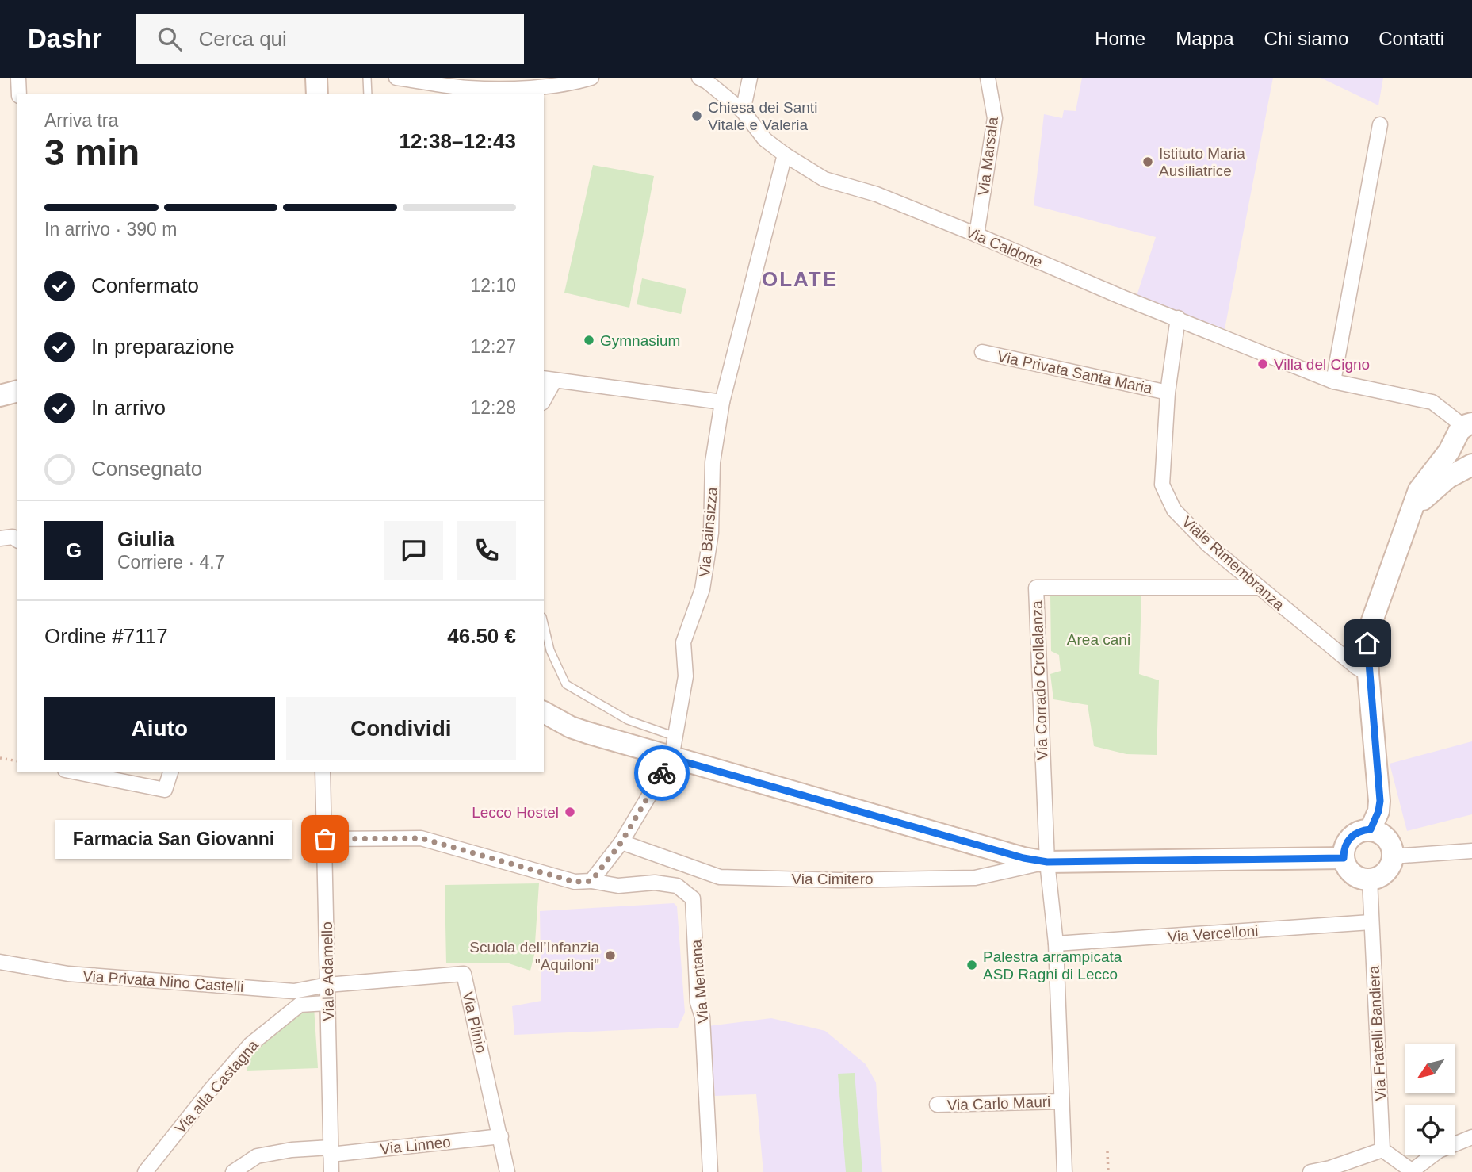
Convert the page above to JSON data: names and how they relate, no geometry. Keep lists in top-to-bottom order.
{
  "streets": {
    "street": [
      "Via Marsala",
      "Via Caldone",
      "Via Privata Santa Maria",
      "Via Bainsizza",
      "Viale Rimembranza",
      "Via Corrado Crollalanza",
      "Via Cimitero",
      "Via Vercelloni",
      "Viale Adamello",
      "Via Privata Nino Castelli",
      "Via Mentana",
      "Via Plinio",
      "Via Fratelli Bandiera",
      "Via alla Castagna",
      "Via Carlo Mauri",
      "Via Linneo"
    ]
  },
  "crossings": [
    ["Via Marsala", "Via Caldone"],
    ["Via Caldone", "Via Bainsizza"],
    ["Via Caldone", "Viale Rimembranza"],
    ["Via Privata Santa Maria", "Viale Rimembranza"],
    ["Viale Rimembranza", "Via Corrado Crollalanza"],
    ["Via Corrado Crollalanza", "Via Cimitero"],
    ["Via Corrado Crollalanza", "Via Carlo Mauri"],
    ["Via Cimitero", "Via Carlo Mauri"],
    ["Via Vercelloni", "Via Fratelli Bandiera"],
    ["Via Vercelloni", "Via Carlo Mauri"],
    ["Viale Adamello", "Via Privata Nino Castelli"],
    ["Viale Adamello", "Via Mentana"],
    ["Viale Adamello", "Via Plinio"],
    ["Viale Adamello", "Via alla Castagna"],
    ["Viale Adamello", "Via Linneo"],
    ["Via Privata Nino Castelli", "Via Plinio"],
    ["Via Plinio", "Via Linneo"]
  ],
  "districts": ["OLATE"],
  "parks": ["Area cani"],
  "places": [
    "Chiesa dei Santi Vitale e Valeria",
    "Istituto Maria Ausiliatrice",
    "Gymnasium",
    "Villa del Cigno",
    "Lecco Hostel",
    "Farmacia San Giovanni",
    "Scuola dell’Infanzia \"Aquiloni\"",
    "Palestra arrampicata ASD Ragni di Lecco"
  ],
  "north": "bottom left",
  "page": {
    "header": "Dashr",
    "search": "Cerca qui",
    "nav": [
      "Home",
      "Mappa",
      "Chi siamo",
      "Contatti"
    ],
    "heading": ["3 min", "Arriva tra", "12:38–12:43"],
    "panel": [
      "Giulia",
      "Corriere · 4.7",
      "Ordine #7117",
      "46.50 €"
    ],
    "bar": "In arrivo · 390 m",
    "list": [
      ["Confermato", "12:10"],
      ["In preparazione", "12:27"],
      ["In arrivo", "12:28"],
      "Consegnato"
    ],
    "round": "G",
    "buttons": ["Aiuto", "Condividi"],
    "bubble": "Farmacia San Giovanni"
  }
}
